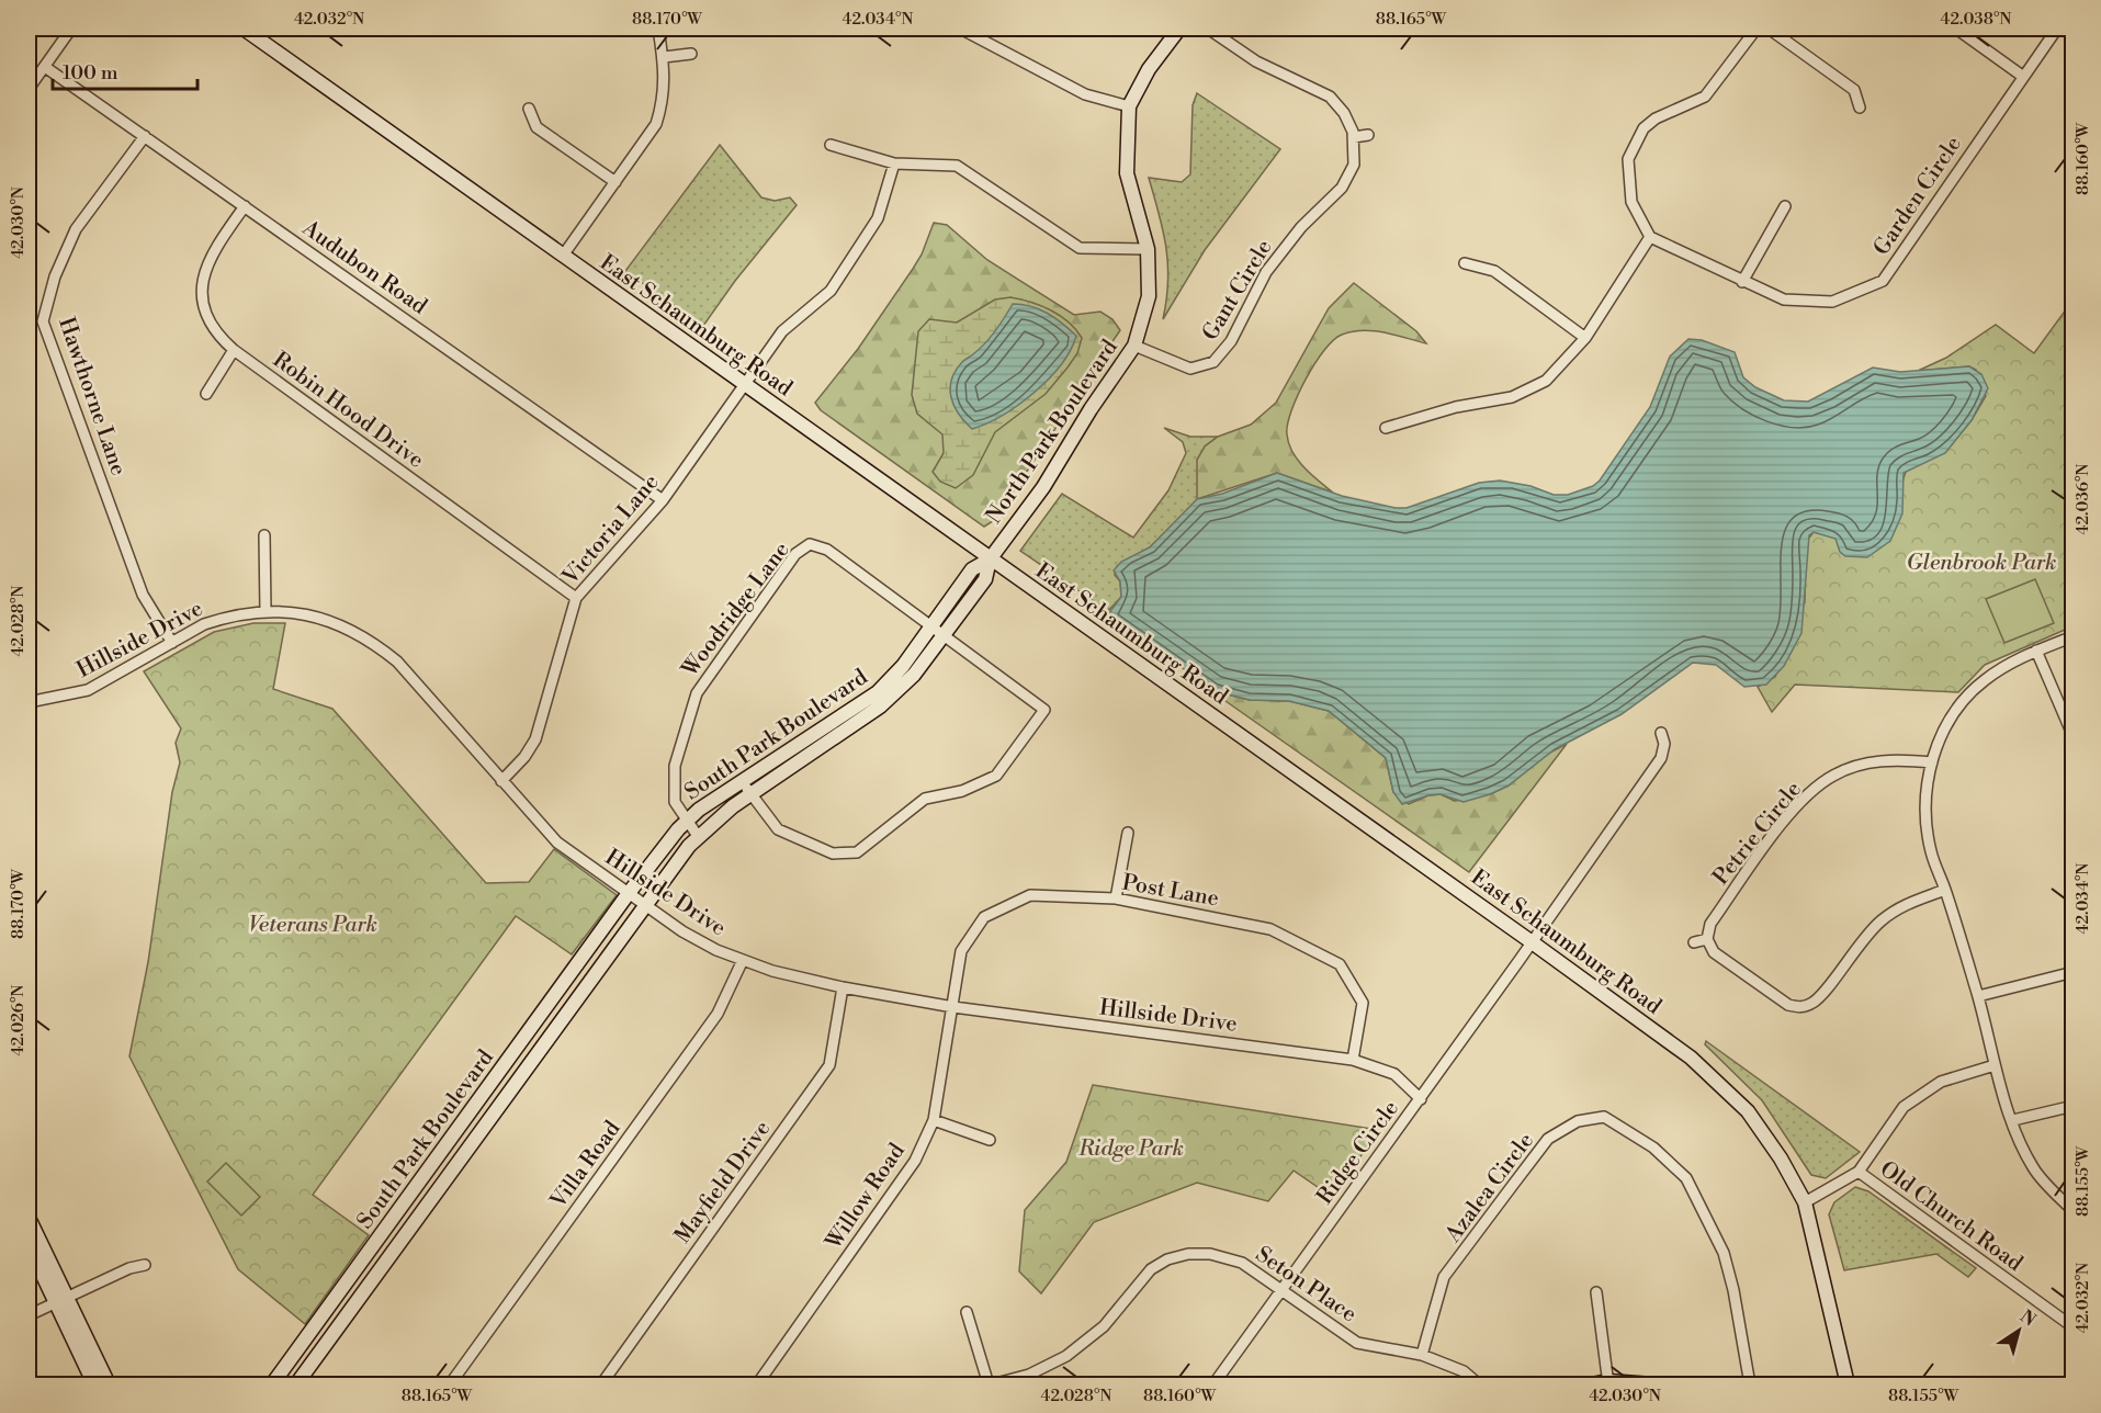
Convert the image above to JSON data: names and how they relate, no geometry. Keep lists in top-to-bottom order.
{
  "streets": {
    "street": [
      "Garden Circle",
      "Audubon Road",
      "Gant Circle",
      "East Schaumburg Road",
      "Hawthorne Lane",
      "Robin Hood Drive",
      "North Park Boulevard",
      "Victoria Lane",
      "Woodridge Lane",
      "Hillside Drive",
      "South Park Boulevard",
      "Petrie Circle",
      "Post Lane",
      "Ridge Circle",
      "Villa Road",
      "Mayfield Drive",
      "Azalea Circle",
      "Willow Road",
      "Old Church Road",
      "Seton Place"
    ]
  },
  "crossings": [
    ["Audubon Road", "Hawthorne Lane"],
    ["Audubon Road", "Robin Hood Drive"],
    ["Audubon Road", "Victoria Lane"],
    ["Gant Circle", "North Park Boulevard"],
    ["East Schaumburg Road", "North Park Boulevard"],
    ["East Schaumburg Road", "Victoria Lane"],
    ["East Schaumburg Road", "South Park Boulevard"],
    ["East Schaumburg Road", "Ridge Circle"],
    ["East Schaumburg Road", "Old Church Road"],
    ["Hawthorne Lane", "Hillside Drive"],
    ["Robin Hood Drive", "Victoria Lane"],
    ["North Park Boulevard", "South Park Boulevard"],
    ["Victoria Lane", "Hillside Drive"],
    ["Woodridge Lane", "South Park Boulevard"],
    ["Hillside Drive", "South Park Boulevard"],
    ["Hillside Drive", "Post Lane"],
    ["Hillside Drive", "Ridge Circle"],
    ["Hillside Drive", "Villa Road"],
    ["Hillside Drive", "Mayfield Drive"],
    ["Hillside Drive", "Willow Road"],
    ["Post Lane", "Willow Road"],
    ["Ridge Circle", "Seton Place"],
    ["Azalea Circle", "Seton Place"]
  ],
  "parks": ["Glenbrook Park", "Veterans Park", "Ridge Park"],
  "scale_bar": "100 m",
  "north": "top right",
  "coordinates": [
    "42.032°N",
    "88.170°W",
    "42.034°N",
    "88.165°W",
    "42.038°N",
    "88.160°W",
    "42.030°N",
    "42.036°N",
    "42.028°N",
    "42.026°N",
    "88.155°W"
  ]
}
